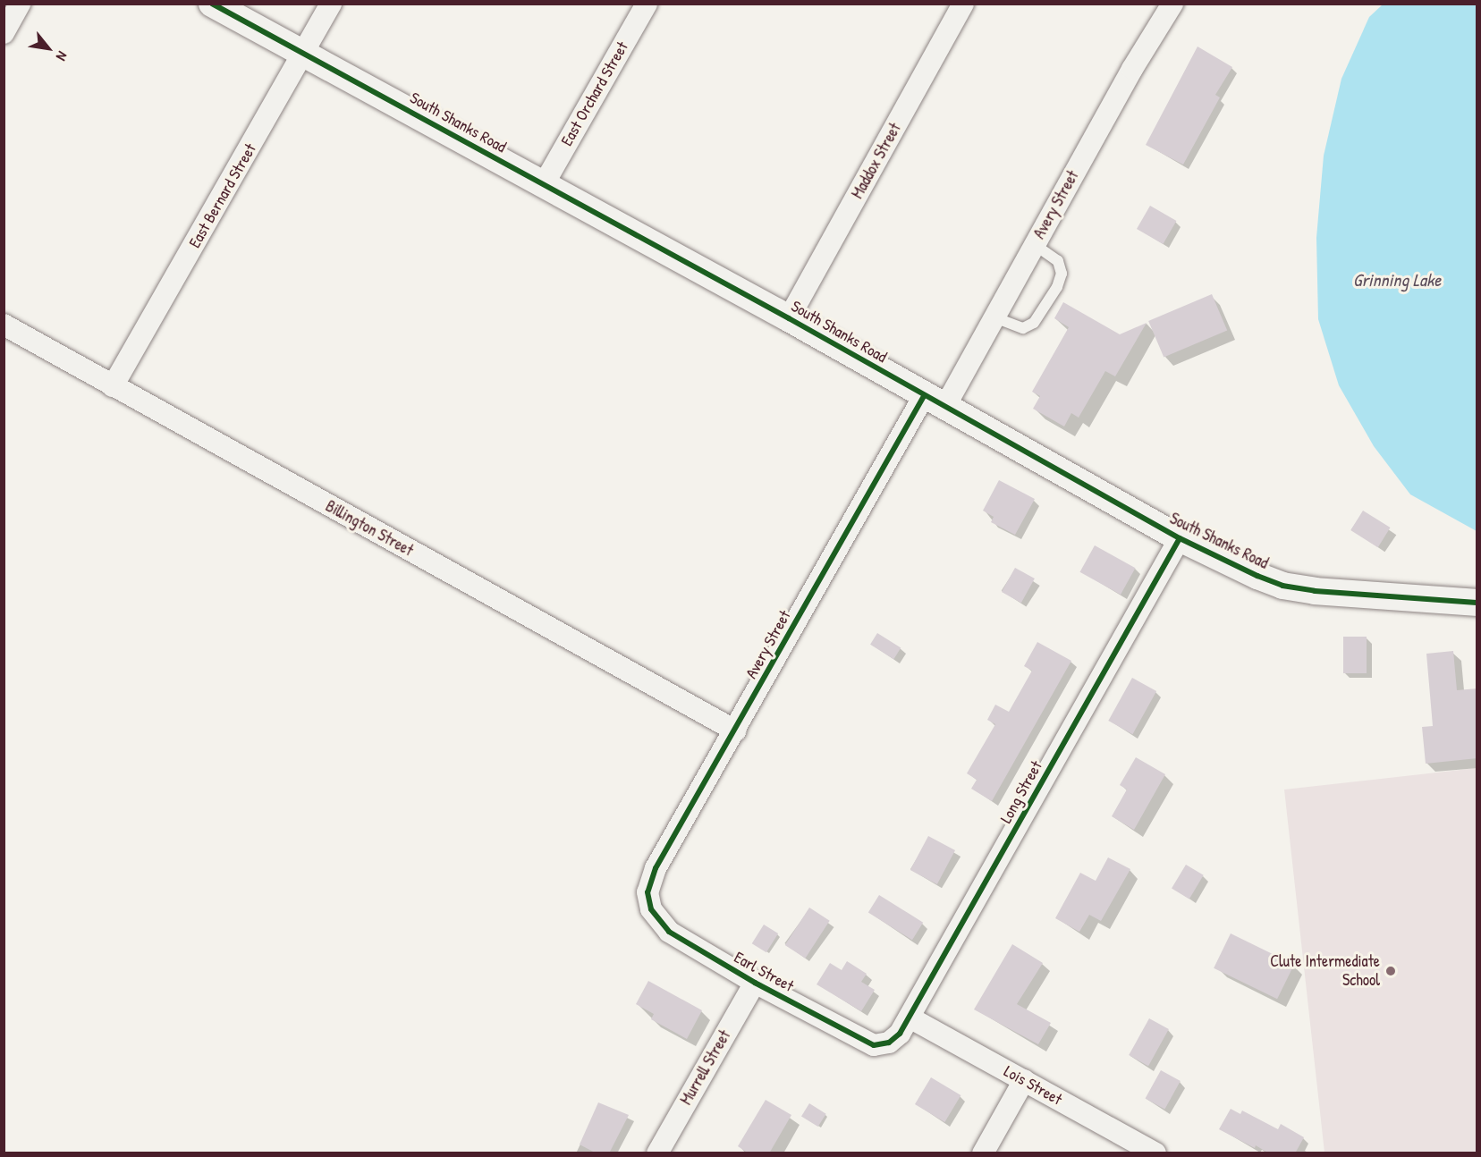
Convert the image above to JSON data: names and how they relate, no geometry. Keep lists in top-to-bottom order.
{
  "streets": {
    "street": [
      "East Orchard Street",
      "South Shanks Road",
      "Maddox Street",
      "East Bernard Street",
      "Avery Street",
      "Billington Street",
      "Long Street",
      "Earl Street",
      "Murrell Street",
      "Lois Street"
    ]
  },
  "crossings": [
    ["East Orchard Street", "South Shanks Road"],
    ["South Shanks Road", "Maddox Street"],
    ["South Shanks Road", "East Bernard Street"],
    ["South Shanks Road", "Avery Street"],
    ["South Shanks Road", "Long Street"],
    ["East Bernard Street", "Billington Street"],
    ["Avery Street", "Billington Street"],
    ["Avery Street", "Earl Street"],
    ["Long Street", "Earl Street"],
    ["Long Street", "Lois Street"],
    ["Earl Street", "Murrell Street"]
  ],
  "water": ["Grinning Lake"],
  "places": ["Clute Intermediate School"],
  "north": "bottom right"
}
